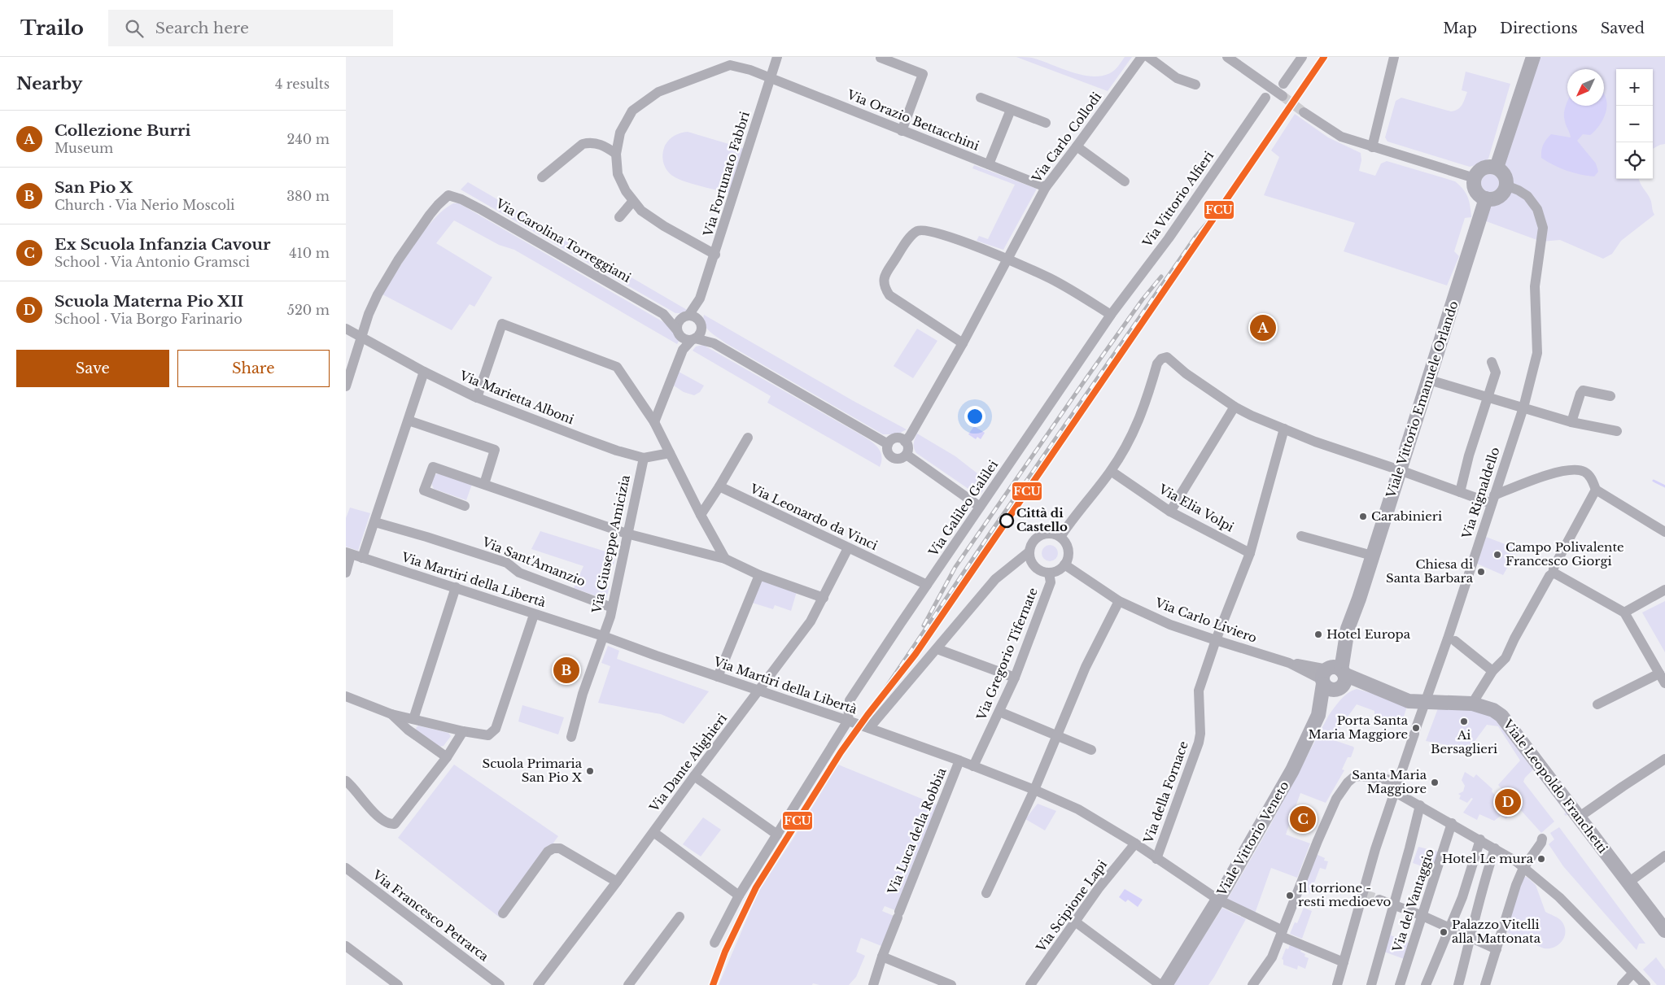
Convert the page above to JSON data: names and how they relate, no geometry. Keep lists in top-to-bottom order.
{
  "streets": {
    "main road": ["Viale Vittorio Emanuele Orlando", "Viale Leopoldo Franchetti", "Viale Vittorio Veneto"],
    "street": [
      "Via Orazio Bettacchini",
      "Via Carlo Collodi",
      "Via Fortunato Fabbri",
      "Via Vittorio Alfieri",
      "Via Carolina Torreggiani",
      "Via Marietta Alboni",
      "Via Rignaldello",
      "Via Galileo Galilei",
      "Via Elia Volpi",
      "Via Leonardo da Vinci",
      "Via Giuseppe Amicizia",
      "Via Sant'Amanzio",
      "Via Martiri della Libertà",
      "Via Carlo Liviero",
      "Via Gregorio Tifernate",
      "Via Dante Alighieri",
      "Via della Fornace",
      "Via Luca della Robbia",
      "Via del Vantaggio",
      "Via Scipione Lapi",
      "Via Francesco Petrarca"
    ]
  },
  "crossings": [
    ["Via Orazio Bettacchini", "Via Carlo Collodi"],
    ["Via Orazio Bettacchini", "Via Fortunato Fabbri"],
    ["Via Fortunato Fabbri", "Via Carolina Torreggiani"],
    ["Via Vittorio Alfieri", "Via Galileo Galilei"],
    ["Via Carolina Torreggiani", "Via Marietta Alboni"],
    ["Via Marietta Alboni", "Via Giuseppe Amicizia"],
    ["Viale Vittorio Emanuele Orlando", "Via Rignaldello"],
    ["Viale Vittorio Emanuele Orlando", "Via Carlo Liviero"],
    ["Viale Vittorio Emanuele Orlando", "Viale Leopoldo Franchetti"],
    ["Viale Vittorio Emanuele Orlando", "Viale Vittorio Veneto"],
    ["Via Rignaldello", "Via Martiri della Libertà"],
    ["Via Rignaldello", "Viale Leopoldo Franchetti"],
    ["Via Galileo Galilei", "Via Leonardo da Vinci"],
    ["Via Galileo Galilei", "Via Martiri della Libertà"],
    ["Via Elia Volpi", "Via della Fornace"],
    ["Via Leonardo da Vinci", "Via Dante Alighieri"],
    ["Via Giuseppe Amicizia", "Via Sant'Amanzio"],
    ["Via Giuseppe Amicizia", "Via Martiri della Libertà"],
    ["Via Martiri della Libertà", "Via Gregorio Tifernate"],
    ["Via Martiri della Libertà", "Via Dante Alighieri"],
    ["Via Martiri della Libertà", "Via della Fornace"],
    ["Via Martiri della Libertà", "Via Luca della Robbia"],
    ["Via Martiri della Libertà", "Viale Vittorio Veneto"],
    ["Via Martiri della Libertà", "Via Scipione Lapi"],
    ["Via Carlo Liviero", "Via Gregorio Tifernate"],
    ["Via Carlo Liviero", "Viale Leopoldo Franchetti"],
    ["Via Carlo Liviero", "Via della Fornace"],
    ["Via Carlo Liviero", "Viale Vittorio Veneto"],
    ["Viale Leopoldo Franchetti", "Viale Vittorio Veneto"]
  ],
  "places": [
    "Carabinieri",
    "Città di Castello",
    "Campo Polivalente Francesco Giorgi",
    "Chiesa di Santa Barbara",
    "Hotel Europa",
    "Ai Bersaglieri",
    "Porta Santa Maria Maggiore",
    "Scuola Primaria San Pio X",
    "Santa Maria Maggiore",
    "Hotel Le mura",
    "Il torrione - resti medioevo",
    "Palazzo Vitelli alla Mattonata"
  ],
  "lines": ["transit line FCU"],
  "north": "bottom left",
  "page": {
    "header": "Trailo",
    "search": "Search here",
    "nav": ["Map", "Directions", "Saved"],
    "heading": ["Nearby", "4 results"],
    "map_buttons": ["+", "−"],
    "list": [
      {
        "mark": "A",
        "name": "Collezione Burri",
        "note": "Museum",
        "value": "240 m"
      },
      {
        "mark": "B",
        "name": "San Pio X",
        "note": "Church · Via Nerio Moscoli",
        "value": "380 m"
      },
      {
        "mark": "C",
        "name": "Ex Scuola Infanzia Cavour",
        "note": "School · Via Antonio Gramsci",
        "value": "410 m"
      },
      {
        "mark": "D",
        "name": "Scuola Materna Pio XII",
        "note": "School · Via Borgo Farinario",
        "value": "520 m"
      }
    ],
    "pins": [
      "A",
      "B",
      "D",
      "C"
    ],
    "buttons": ["Save", "Share"]
  }
}
